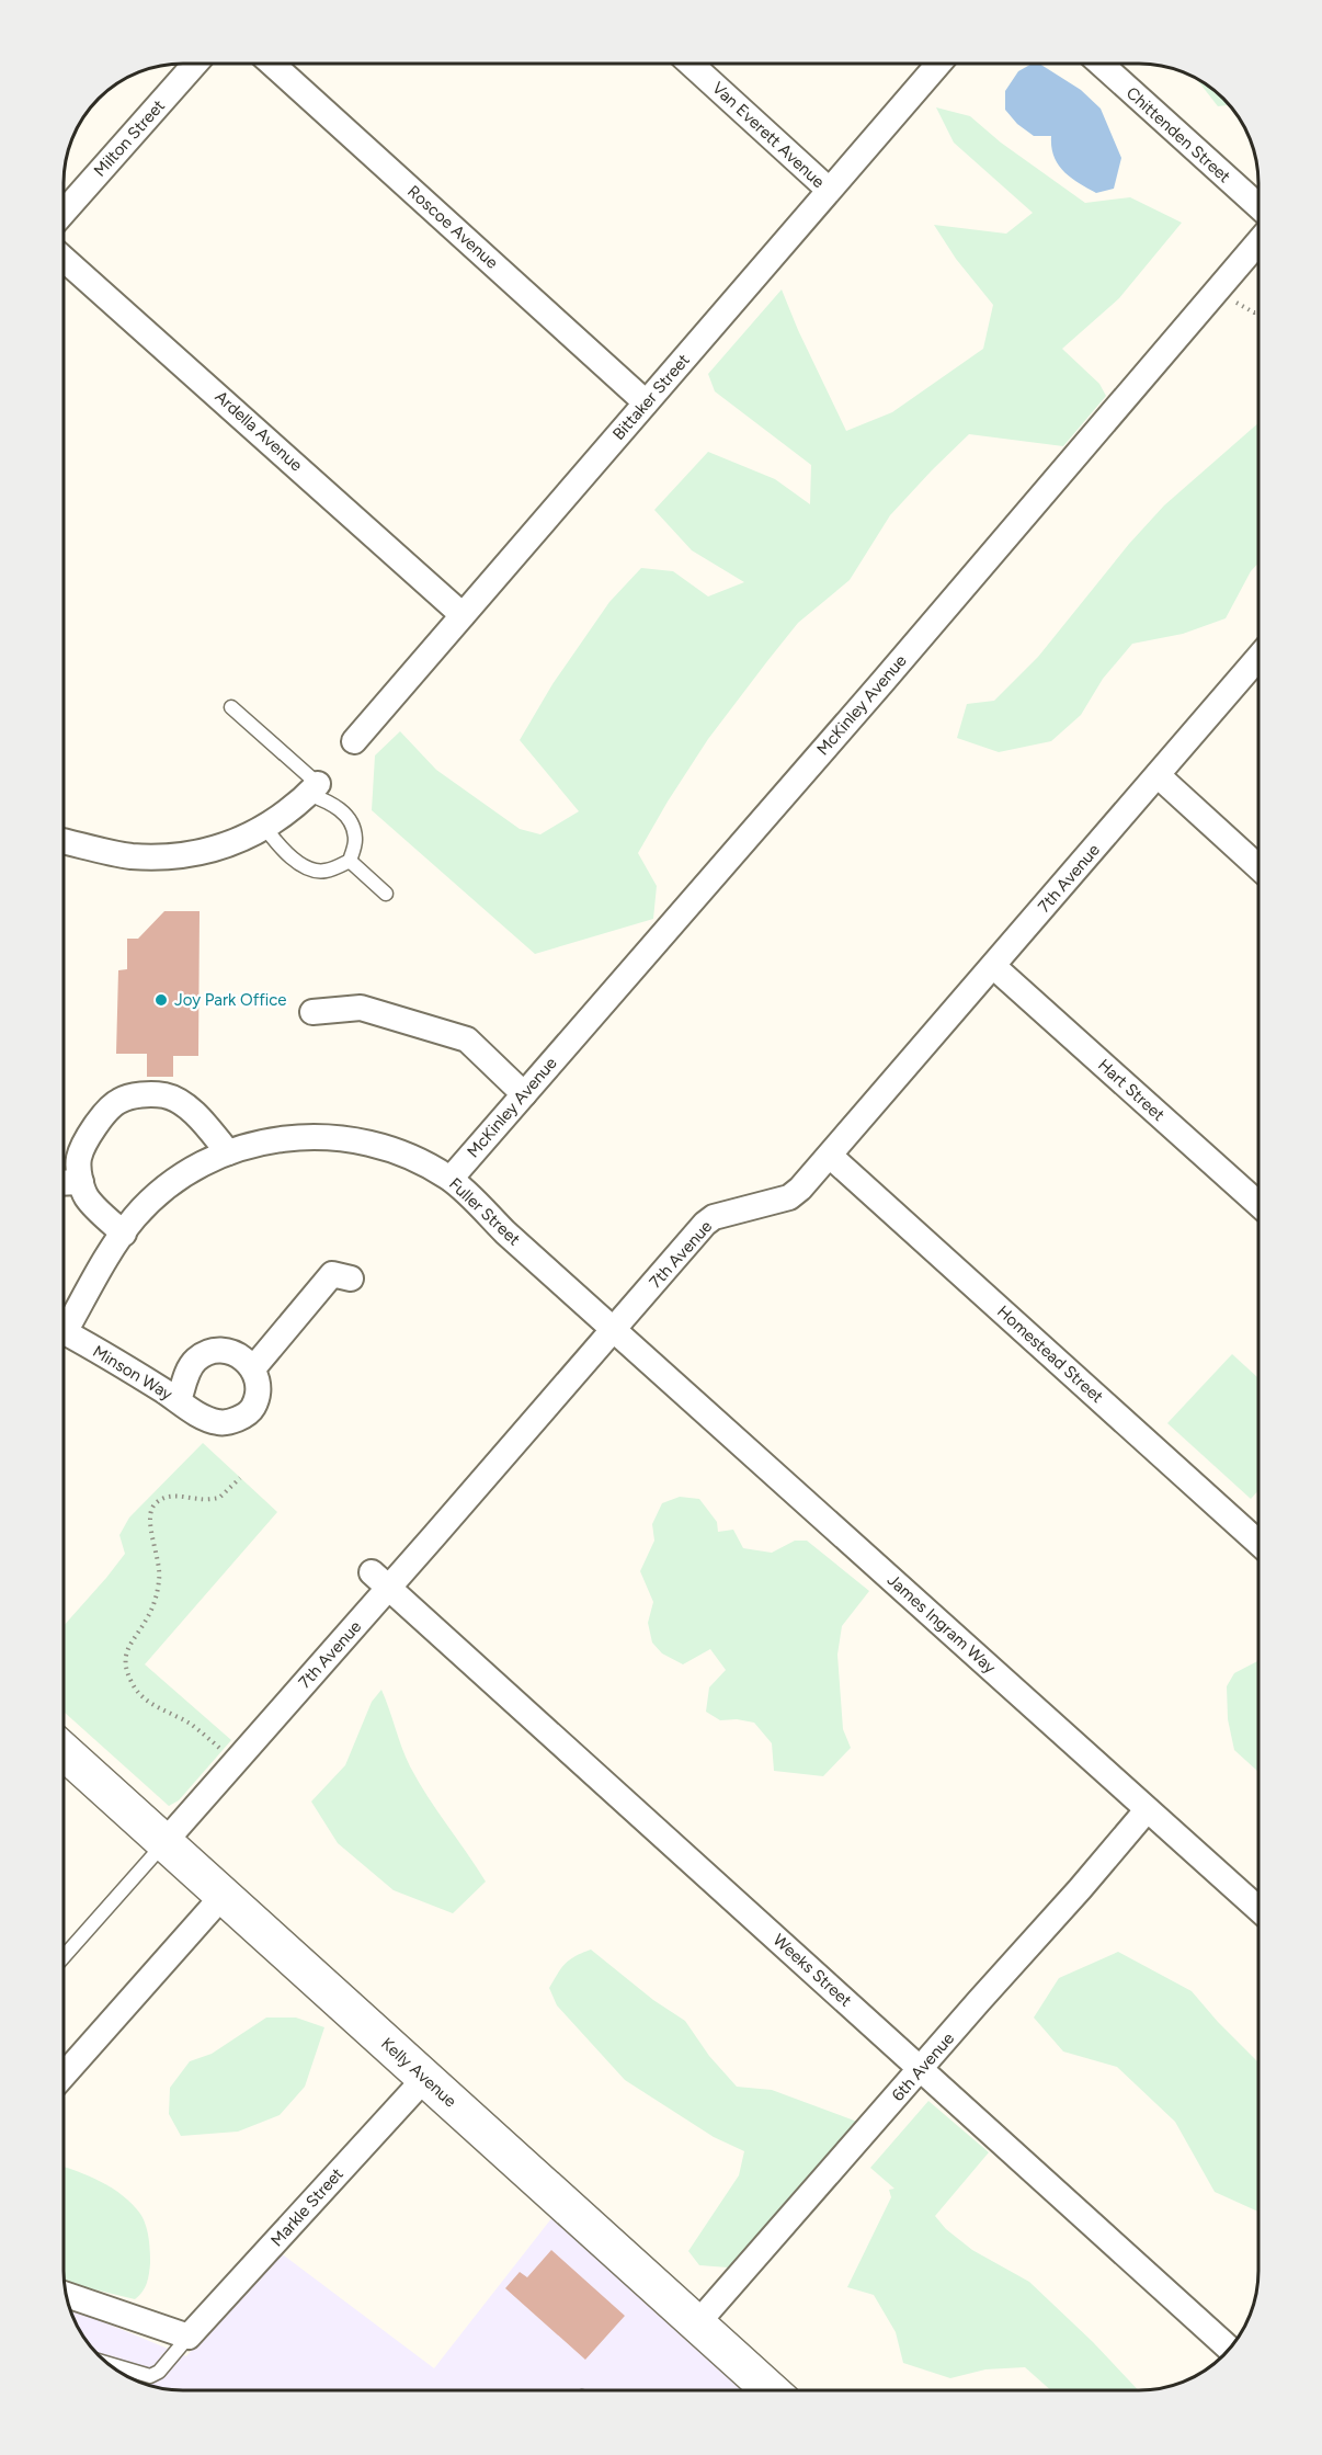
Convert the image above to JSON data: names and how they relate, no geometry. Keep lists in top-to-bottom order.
{
  "streets": {
    "main road": ["Kelly Avenue"],
    "street": [
      "Van Everett Avenue",
      "Chittenden Street",
      "Milton Street",
      "Roscoe Avenue",
      "Bittaker Street",
      "Ardella Avenue",
      "McKinley Avenue",
      "7th Avenue",
      "Hart Street",
      "Fuller Street",
      "Homestead Street",
      "Minson Way",
      "James Ingram Way",
      "Weeks Street",
      "6th Avenue",
      "Markle Street"
    ]
  },
  "crossings": [
    ["Van Everett Avenue", "Bittaker Street"],
    ["Roscoe Avenue", "Bittaker Street"],
    ["Bittaker Street", "Ardella Avenue"],
    ["McKinley Avenue", "Fuller Street"],
    ["7th Avenue", "Hart Street"],
    ["7th Avenue", "Fuller Street"],
    ["7th Avenue", "Homestead Street"],
    ["7th Avenue", "James Ingram Way"],
    ["7th Avenue", "Weeks Street"],
    ["7th Avenue", "Kelly Avenue"],
    ["Fuller Street", "James Ingram Way"],
    ["James Ingram Way", "6th Avenue"],
    ["Weeks Street", "6th Avenue"],
    ["6th Avenue", "Kelly Avenue"],
    ["Kelly Avenue", "Markle Street"]
  ],
  "places": ["Joy Park Office"]
}
